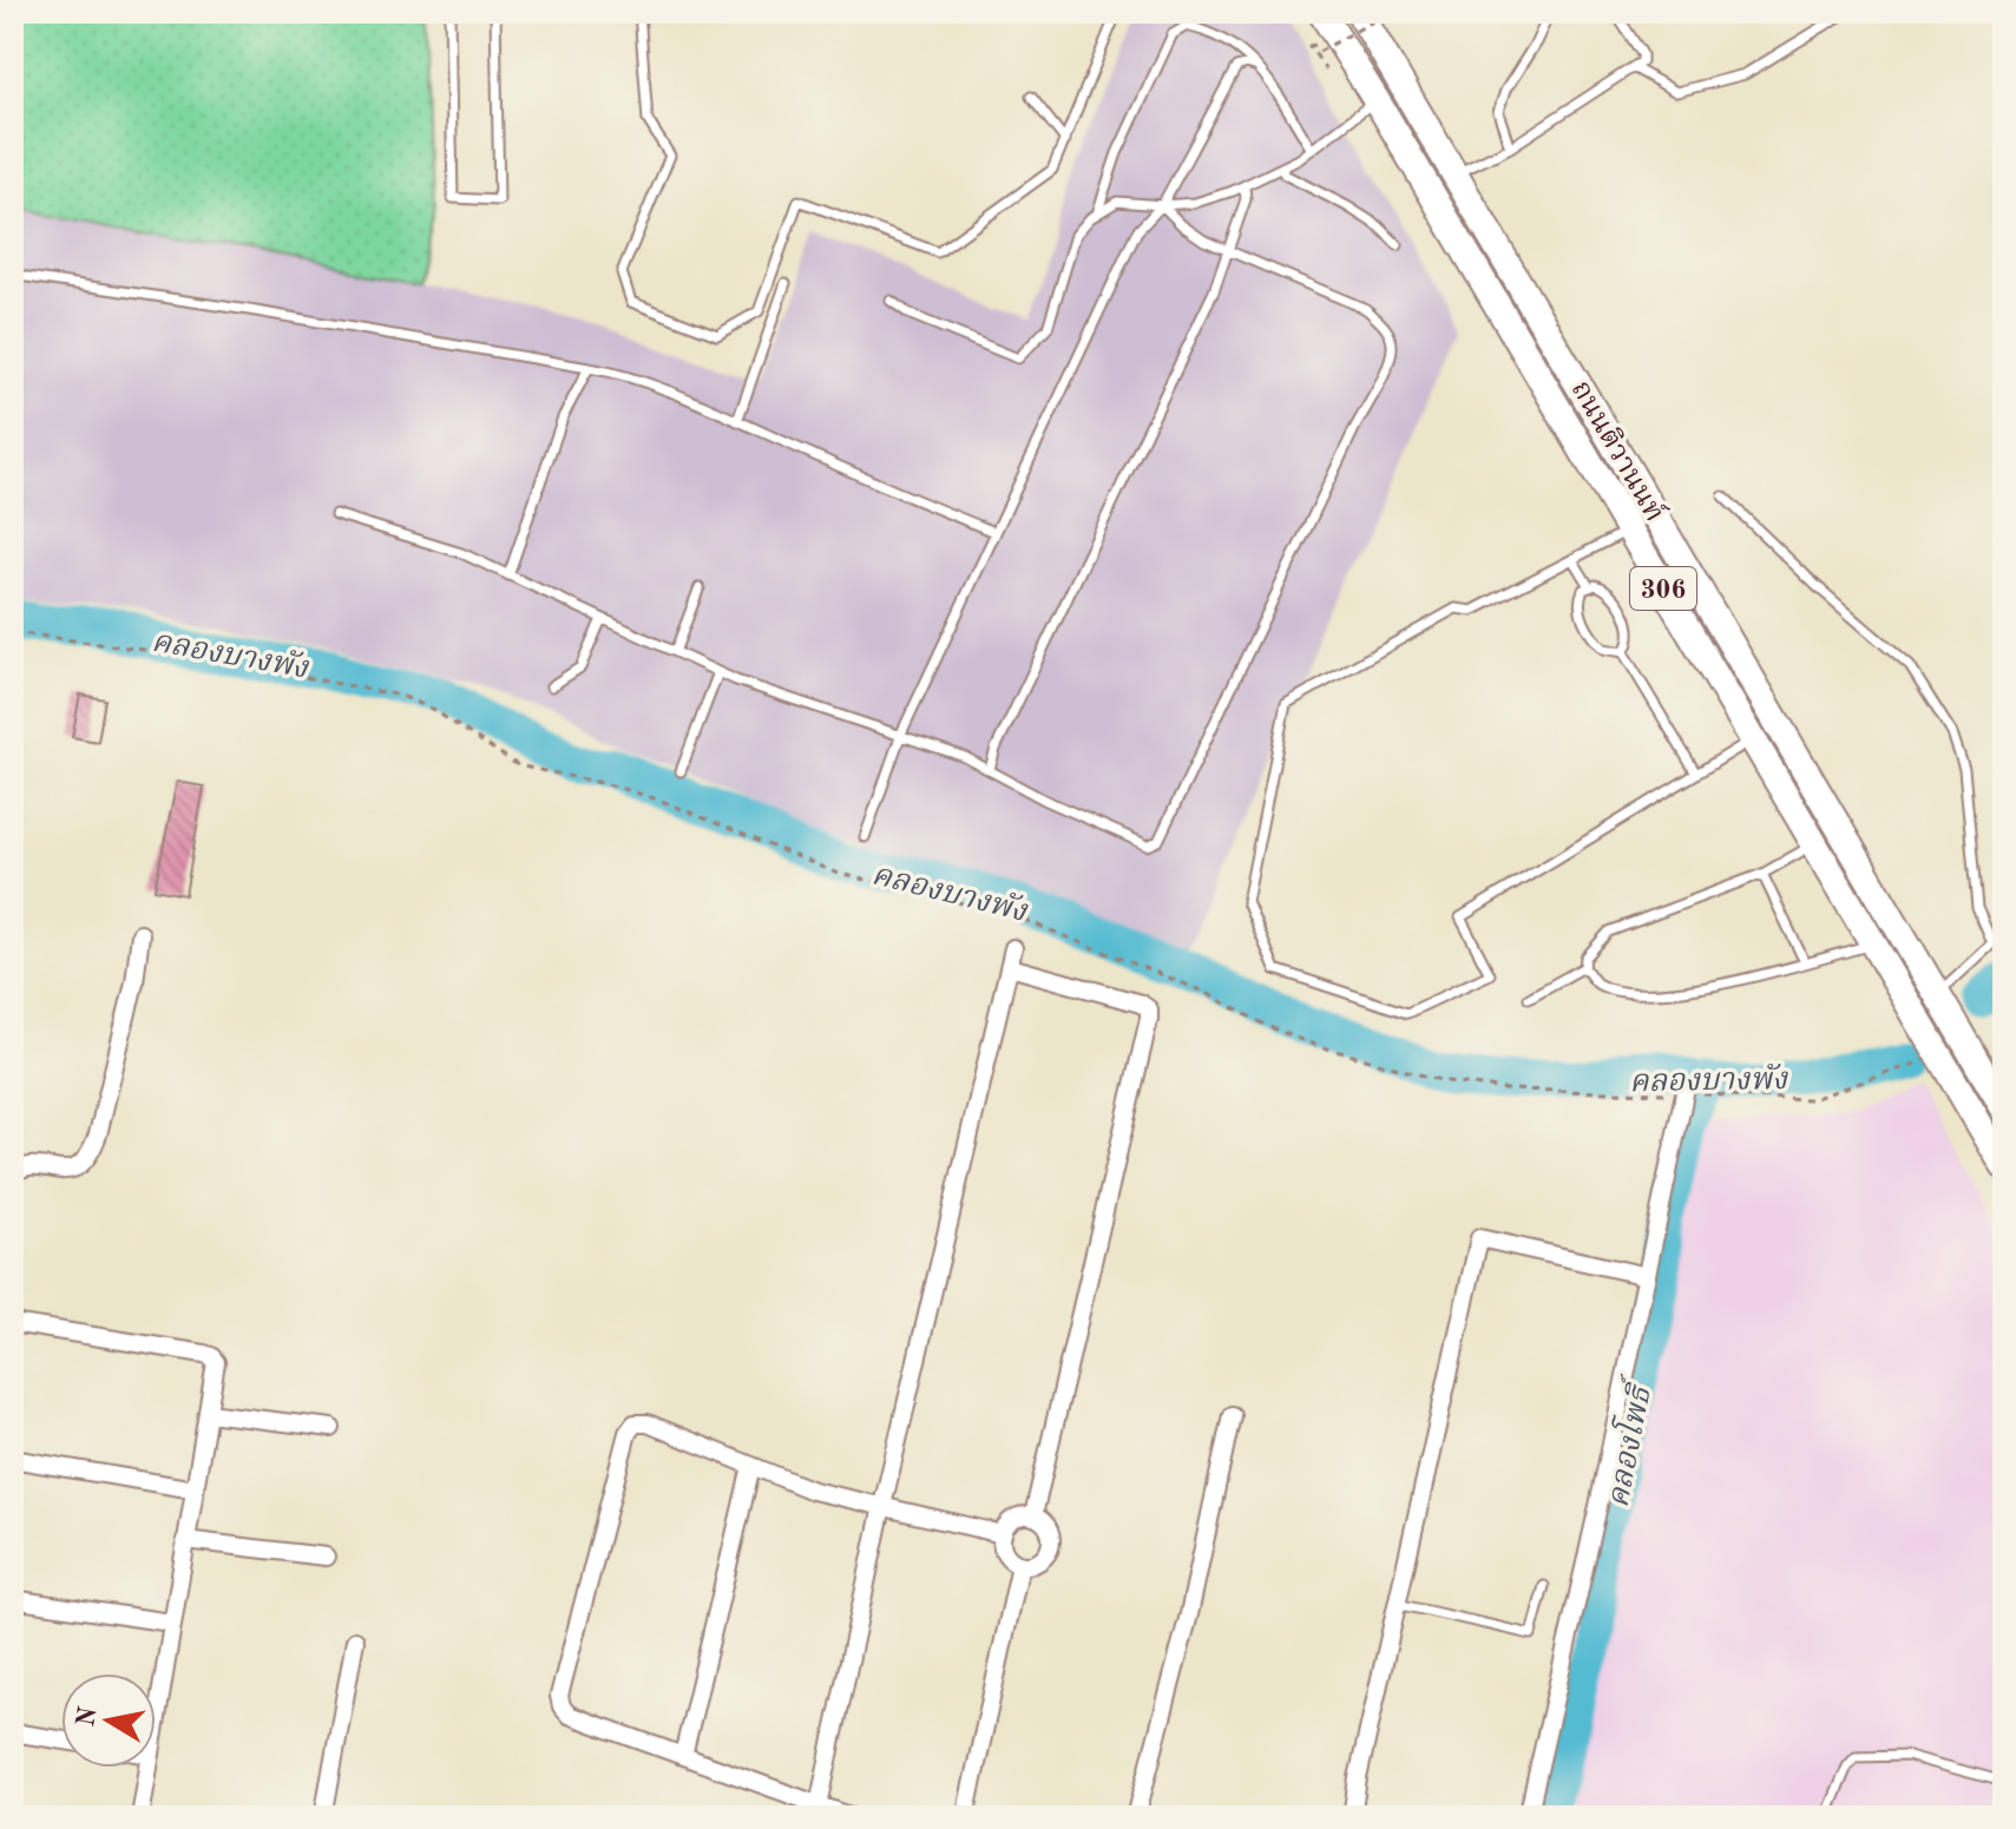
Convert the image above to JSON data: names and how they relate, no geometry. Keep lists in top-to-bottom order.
{
  "streets": {
    "main road": ["ถนนติวานนท์", "306"]
  },
  "water": ["คลองบางพัง", "คลองโพธิ์"],
  "north": "left"
}
